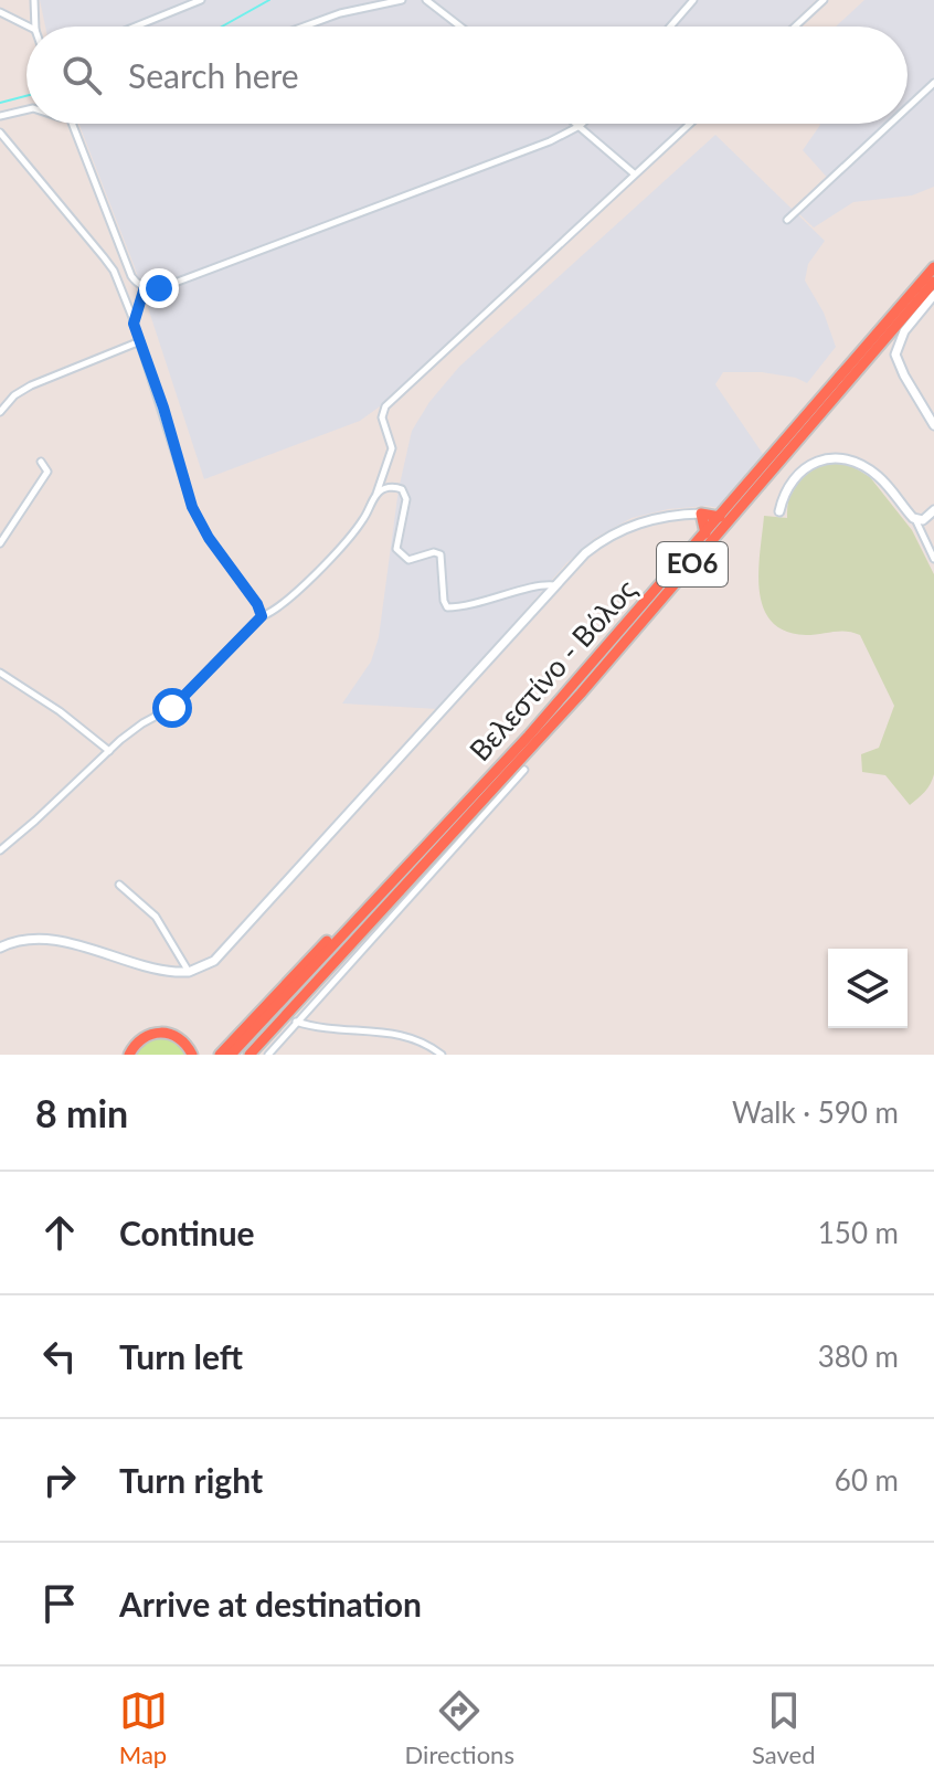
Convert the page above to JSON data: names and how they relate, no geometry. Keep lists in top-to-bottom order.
{
  "streets": {
    "highway": ["ΕΟ6", "Βελεστίνο - Βόλος"]
  },
  "page": {
    "search": "Search here",
    "heading": ["8 min", "Walk · 590 m"],
    "list": [
      ["Continue", "150 m"],
      ["Turn left", "380 m"],
      ["Turn right", "60 m"],
      "Arrive at destination"
    ],
    "nav": ["Map", "Directions", "Saved"]
  }
}
